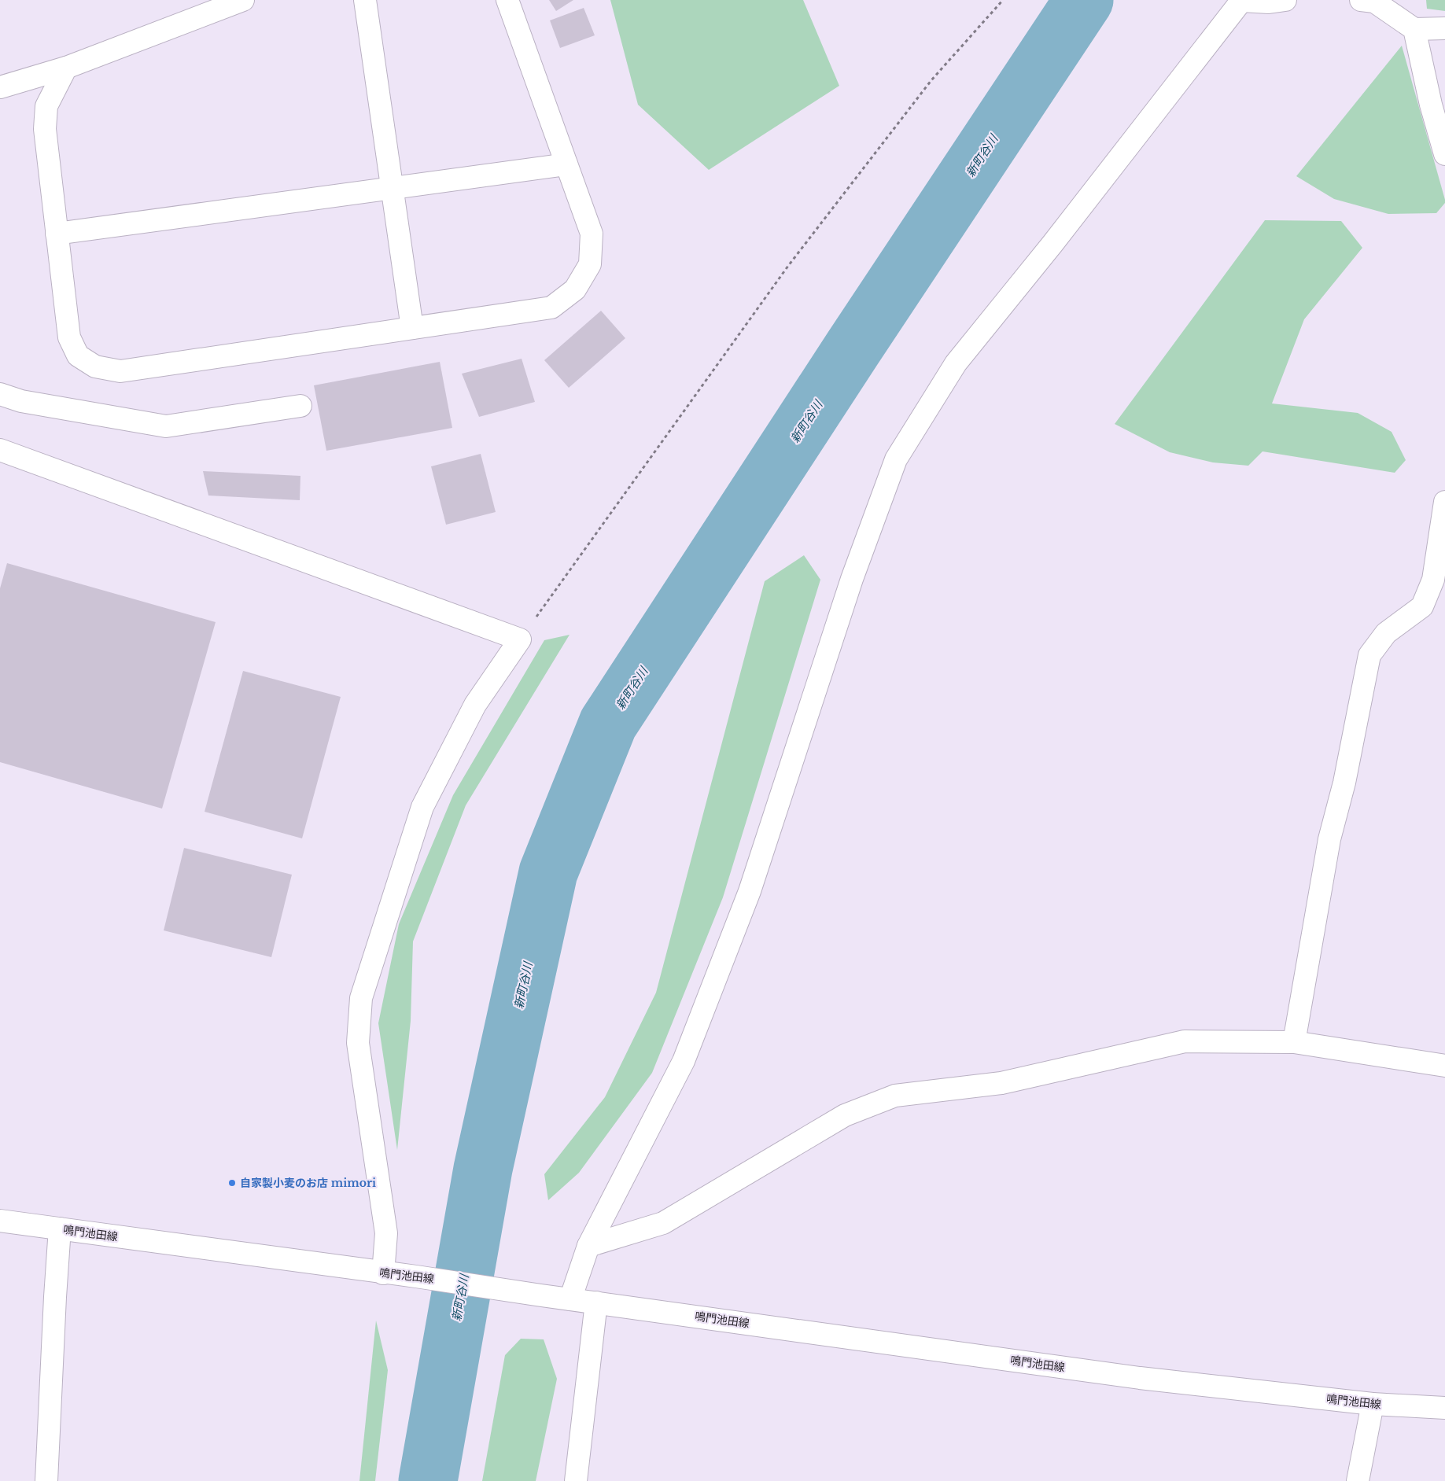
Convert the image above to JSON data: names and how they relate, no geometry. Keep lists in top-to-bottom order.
{
  "streets": {
    "street": ["鳴門池田線"]
  },
  "water": ["新町谷川"],
  "places": ["自家製小麦のお店 mimori"]
}
